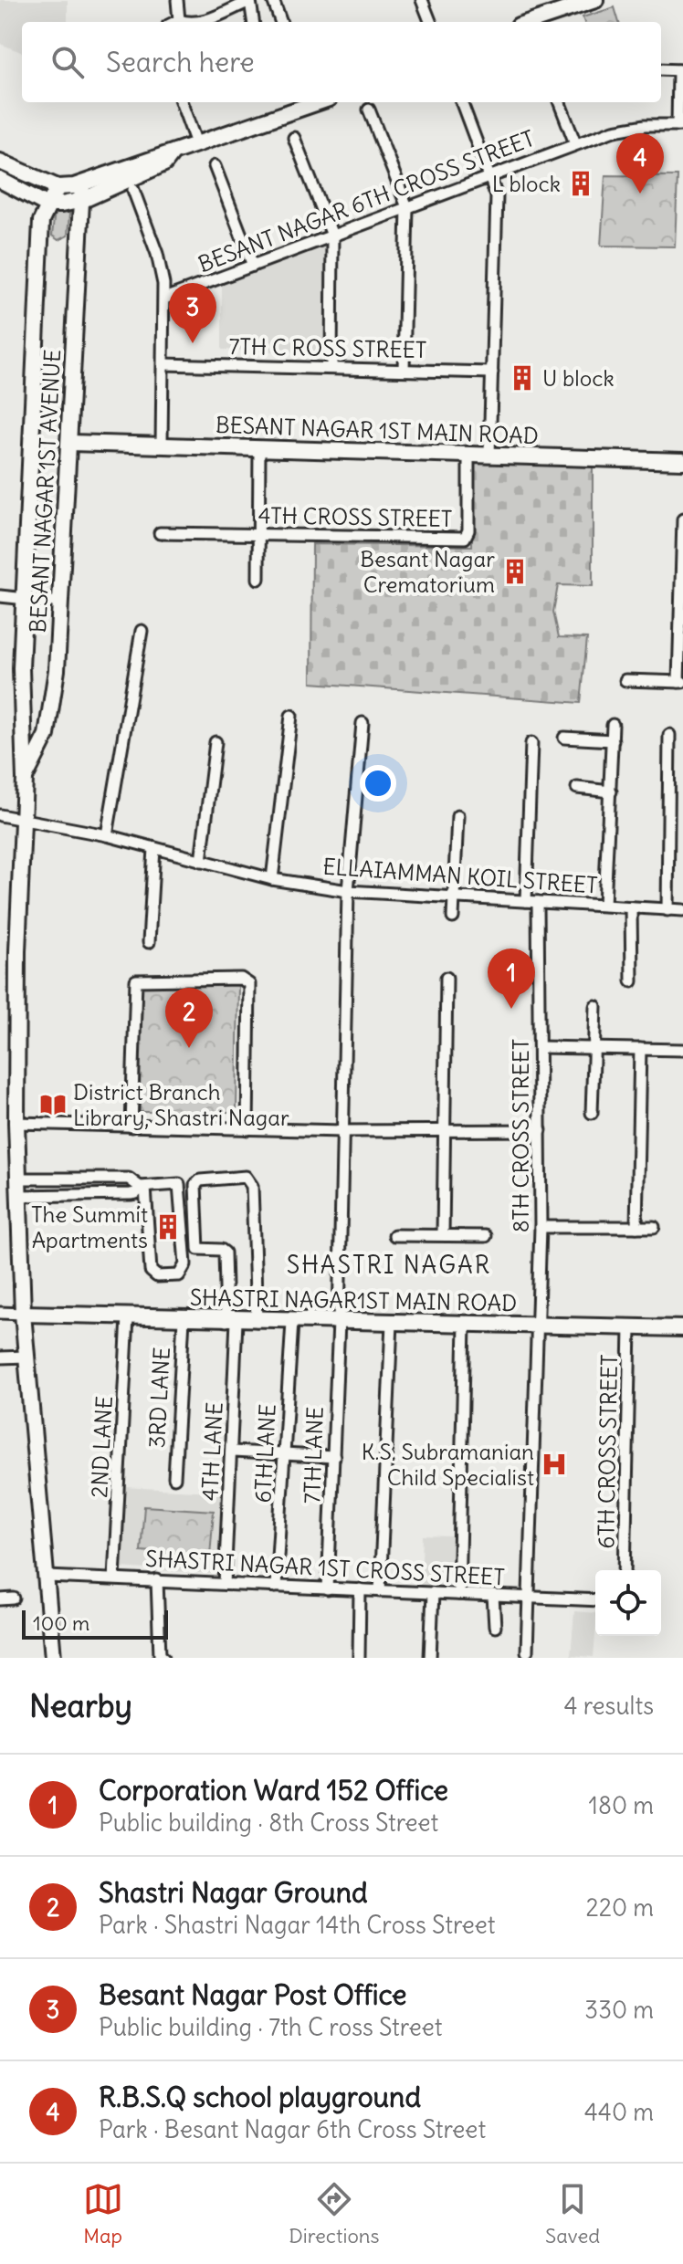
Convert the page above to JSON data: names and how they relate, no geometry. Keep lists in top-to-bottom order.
{
  "streets": {
    "street": [
      "BESANT NAGAR 6TH CROSS STREET",
      "7TH C ROSS STREET",
      "BESANT NAGAR 1ST MAIN ROAD",
      "BESANT NAGAR 1ST AVENUE",
      "4TH CROSS STREET",
      "ELLAIAMMAN KOIL STREET",
      "8TH CROSS STREET",
      "SHASTRI NAGAR1ST MAIN ROAD",
      "3RD LANE",
      "2ND LANE",
      "4TH LANE",
      "6TH CROSS STREET",
      "6TH LANE",
      "7TH LANE",
      "SHASTRI NAGAR 1ST CROSS STREET"
    ]
  },
  "crossings": [
    ["BESANT NAGAR 1ST MAIN ROAD", "BESANT NAGAR 1ST AVENUE"],
    ["BESANT NAGAR 1ST MAIN ROAD", "4TH CROSS STREET"],
    ["ELLAIAMMAN KOIL STREET", "8TH CROSS STREET"],
    ["ELLAIAMMAN KOIL STREET", "7TH LANE"],
    ["8TH CROSS STREET", "SHASTRI NAGAR1ST MAIN ROAD"],
    ["8TH CROSS STREET", "SHASTRI NAGAR 1ST CROSS STREET"],
    ["SHASTRI NAGAR1ST MAIN ROAD", "3RD LANE"],
    ["SHASTRI NAGAR1ST MAIN ROAD", "2ND LANE"],
    ["SHASTRI NAGAR1ST MAIN ROAD", "4TH LANE"],
    ["SHASTRI NAGAR1ST MAIN ROAD", "6TH CROSS STREET"],
    ["SHASTRI NAGAR1ST MAIN ROAD", "6TH LANE"],
    ["SHASTRI NAGAR1ST MAIN ROAD", "7TH LANE"],
    ["2ND LANE", "SHASTRI NAGAR 1ST CROSS STREET"],
    ["4TH LANE", "SHASTRI NAGAR 1ST CROSS STREET"],
    ["6TH LANE", "SHASTRI NAGAR 1ST CROSS STREET"],
    ["7TH LANE", "SHASTRI NAGAR 1ST CROSS STREET"]
  ],
  "districts": ["SHASTRI NAGAR"],
  "places": {
    "building": [
      "L block",
      "U block",
      "Besant Nagar Crematorium",
      "The Summit Apartments"
    ],
    "library": ["District Branch Library, Shastri Nagar"],
    "hospital": ["K.S. Subramanian Child Specialist"]
  },
  "scale_bar": "100 m",
  "page": {
    "search": "Search here",
    "pins": [
      "4",
      "3",
      "1",
      "2"
    ],
    "scale": "100 m",
    "heading": ["Nearby", "4 results"],
    "list": [
      {
        "mark": "1",
        "name": "Corporation Ward 152 Office",
        "note": "Public building · 8th Cross Street",
        "value": "180 m"
      },
      {
        "mark": "2",
        "name": "Shastri Nagar Ground",
        "note": "Park · Shastri Nagar 14th Cross Street",
        "value": "220 m"
      },
      {
        "mark": "3",
        "name": "Besant Nagar Post Office",
        "note": "Public building · 7th C ross Street",
        "value": "330 m"
      },
      {
        "mark": "4",
        "name": "R.B.S.Q school playground",
        "note": "Park · Besant Nagar 6th Cross Street",
        "value": "440 m"
      }
    ],
    "nav": ["Map", "Directions", "Saved"]
  }
}
